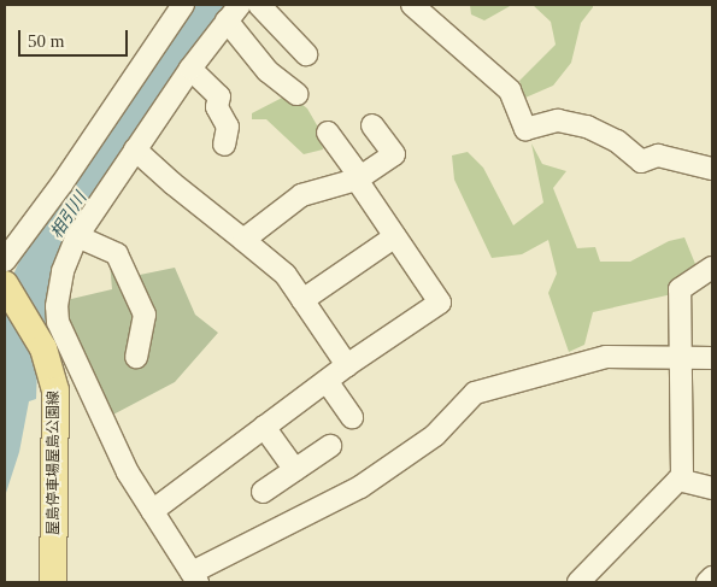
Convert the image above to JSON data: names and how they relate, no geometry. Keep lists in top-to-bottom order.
{
  "streets": {
    "main road": ["屋島停車場屋島公園線"]
  },
  "water": ["相引川"],
  "scale_bar": "50 m"
}
